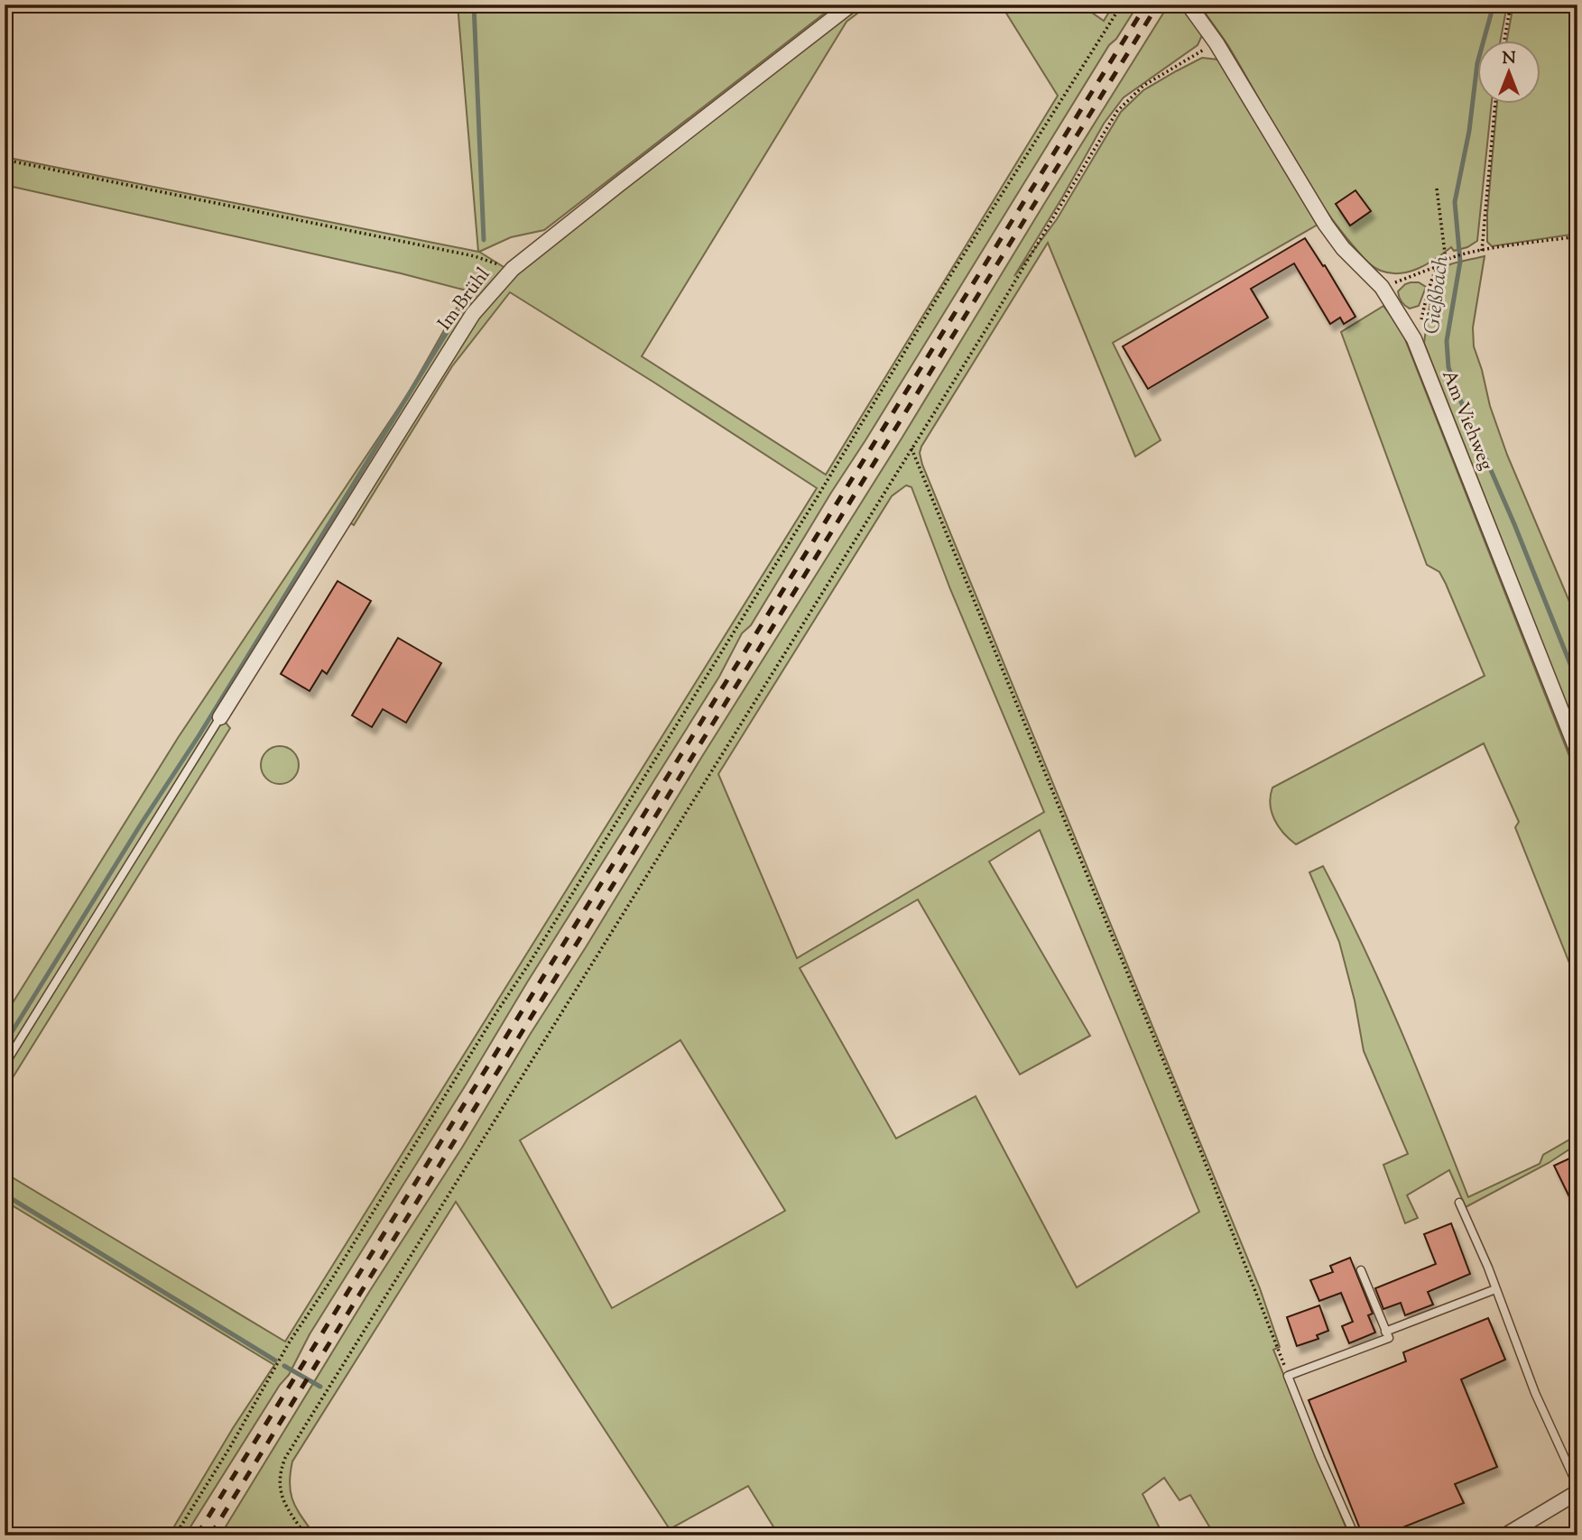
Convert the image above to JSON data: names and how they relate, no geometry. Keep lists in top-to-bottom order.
{
  "streets": {
    "street": ["Im Brühl", "Am Viehweg"]
  },
  "water": ["Gießbach"],
  "north": "top"
}
